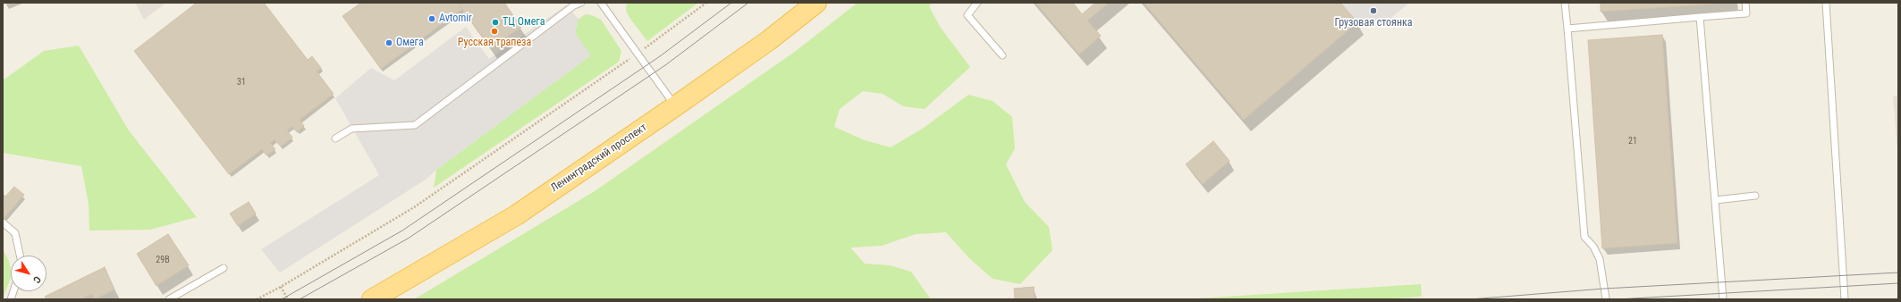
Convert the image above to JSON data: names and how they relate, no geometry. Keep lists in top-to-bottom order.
{
  "streets": {
    "main road": ["Ленинградский проспект"]
  },
  "places": [
    "Грузовая стоянка",
    "Avtomir",
    "ТЦ Омега",
    "Русская трапеза",
    "Омега"
  ],
  "house_numbers": ["31", "21", "29В"],
  "north": "bottom right"
}
